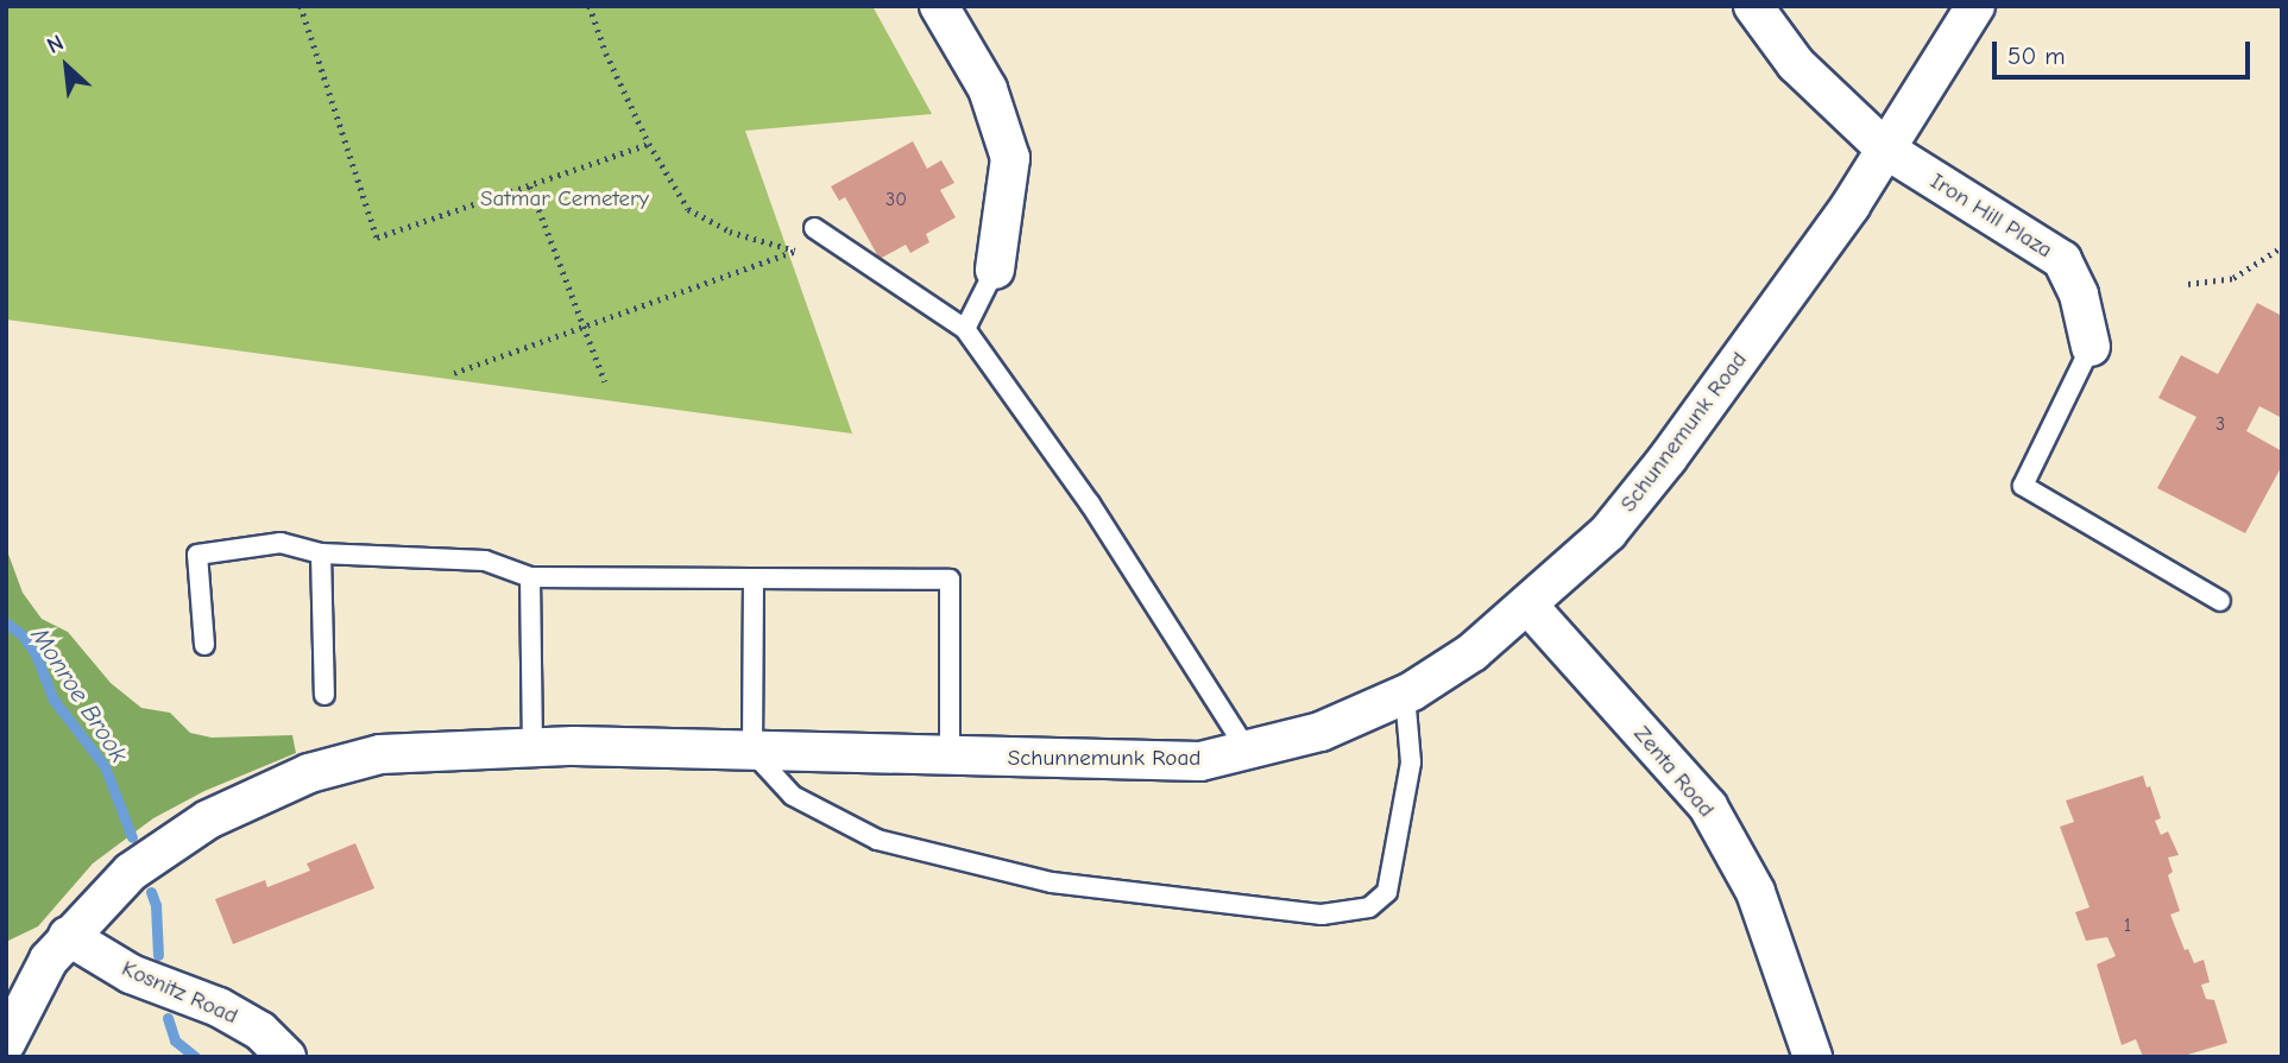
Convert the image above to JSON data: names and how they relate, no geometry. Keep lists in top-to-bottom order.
{
  "streets": {
    "street": [
      "Iron Hill Plaza",
      "Schunnemunk Road",
      "Zenta Road",
      "Kosnitz Road"
    ]
  },
  "crossings": [
    ["Iron Hill Plaza", "Schunnemunk Road"],
    ["Schunnemunk Road", "Zenta Road"],
    ["Schunnemunk Road", "Kosnitz Road"]
  ],
  "water": ["Monroe Brook"],
  "parks": ["Satmar Cemetery"],
  "house_numbers": ["30", "3", "1"],
  "scale_bar": "50 m",
  "north": "top left"
}
